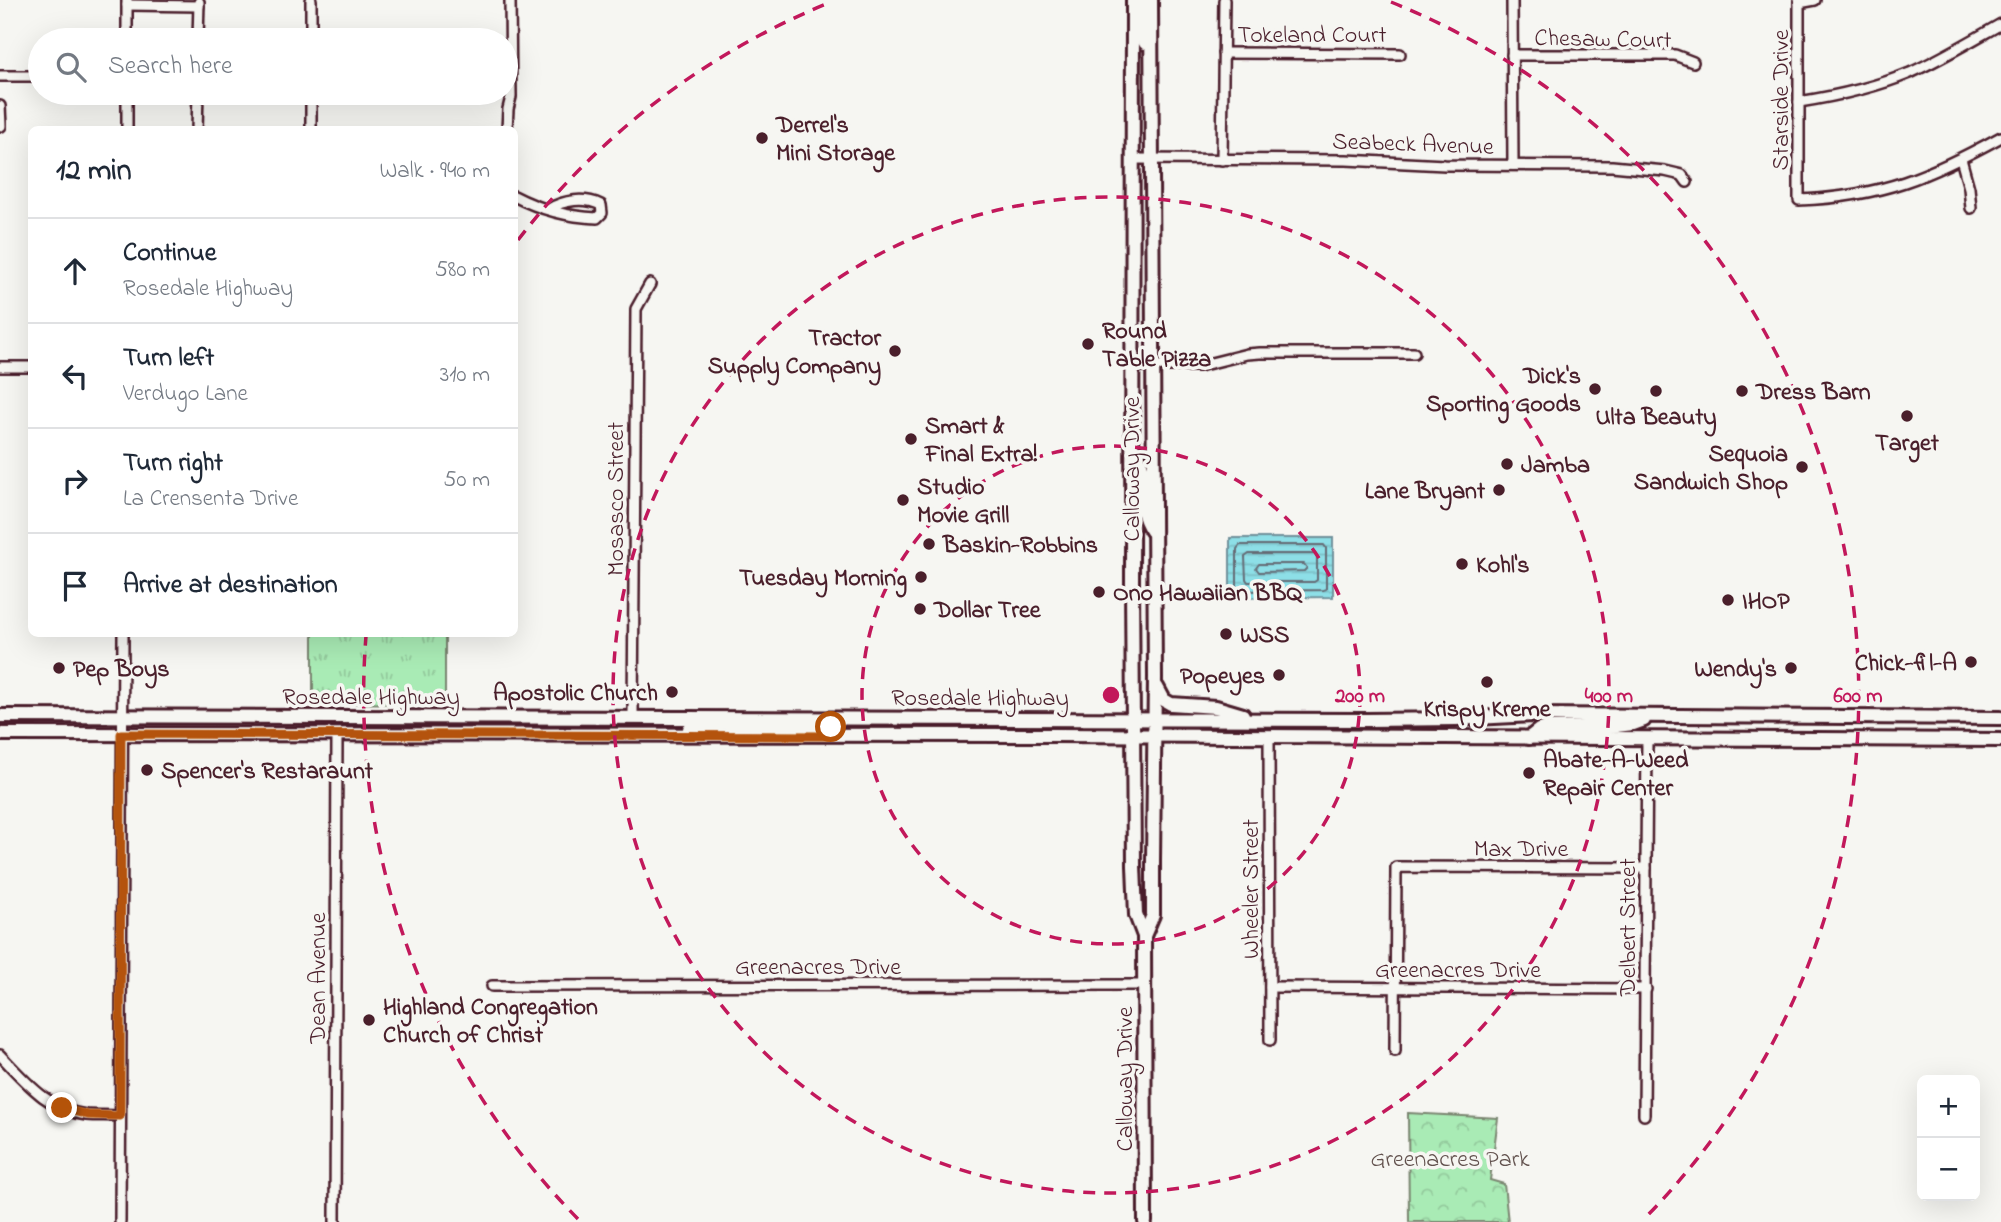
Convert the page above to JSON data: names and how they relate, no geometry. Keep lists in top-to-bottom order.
{
  "streets": {
    "main road": ["Calloway Drive", "Rosedale Highway"],
    "street": [
      "Tokeland Court",
      "Chesaw Court",
      "Starside Drive",
      "Seabeck Avenue",
      "Mosasco Street",
      "Max Drive",
      "Wheeler Street",
      "Delbert Street",
      "Greenacres Drive",
      "Dean Avenue"
    ]
  },
  "crossings": [
    ["Seabeck Avenue", "Calloway Drive"],
    ["Calloway Drive", "Rosedale Highway"],
    ["Calloway Drive", "Greenacres Drive"],
    ["Mosasco Street", "Rosedale Highway"],
    ["Rosedale Highway", "Wheeler Street"],
    ["Rosedale Highway", "Delbert Street"],
    ["Rosedale Highway", "Dean Avenue"],
    ["Max Drive", "Delbert Street"],
    ["Max Drive", "Greenacres Drive"],
    ["Wheeler Street", "Greenacres Drive"],
    ["Delbert Street", "Greenacres Drive"]
  ],
  "parks": ["Greenacres Park"],
  "places": [
    "Derrel's Mini Storage",
    "Round Table Pizza",
    "Tractor Supply Company",
    "Dick's Sporting Goods",
    "Ulta Beauty",
    "Dress Barn",
    "Target",
    "Smart & Final Extra!",
    "Jamba",
    "Sequoia Sandwich Shop",
    "Lane Bryant",
    "Studio Movie Grill",
    "Baskin-Robbins",
    "Kohl's",
    "Tuesday Morning",
    "Ono Hawaiian BBQ",
    "IHOP",
    "Dollar Tree",
    "WSS",
    "Chick-fil-A",
    "Pep Boys",
    "Wendy's",
    "Popeyes",
    "Krispy Kreme",
    "Apostolic Church",
    "Spencer's Restaraunt",
    "Abate-A-Weed Repair Center",
    "Highland Congregation Church of Christ"
  ],
  "page": {
    "search": "Search here",
    "heading": ["12 min", "Walk · 940 m"],
    "list": [
      ["Continue", "Rosedale Highway", "580 m"],
      ["Turn left", "Verdugo Lane", "310 m"],
      ["Turn right", "La Crensenta Drive", "50 m"],
      "Arrive at destination"
    ],
    "map_buttons": ["+", "−"]
  },
  "rings": ["200 m", "400 m", "600 m"]
}
